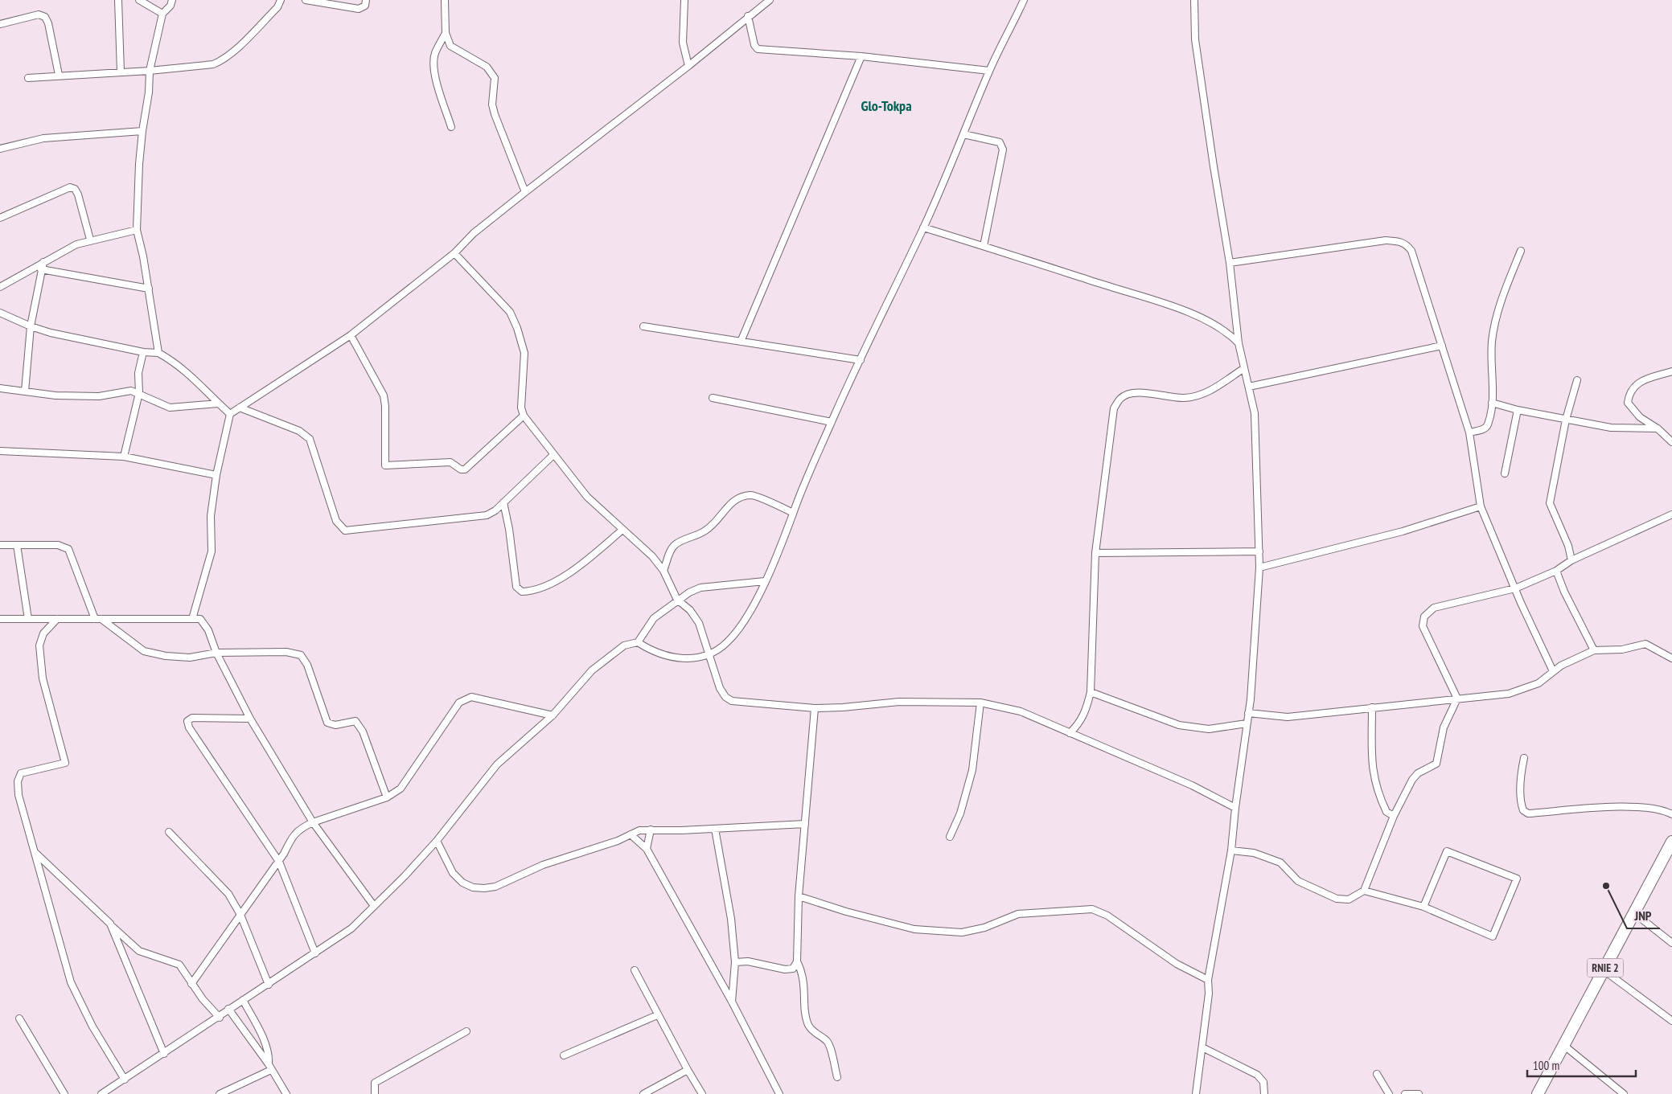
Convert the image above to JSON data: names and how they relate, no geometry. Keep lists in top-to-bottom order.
{
  "streets": {
    "highway": ["RNIE 2"]
  },
  "districts": ["Glo-Tokpa"],
  "places": ["JNP"],
  "scale_bar": "100 m"
}
